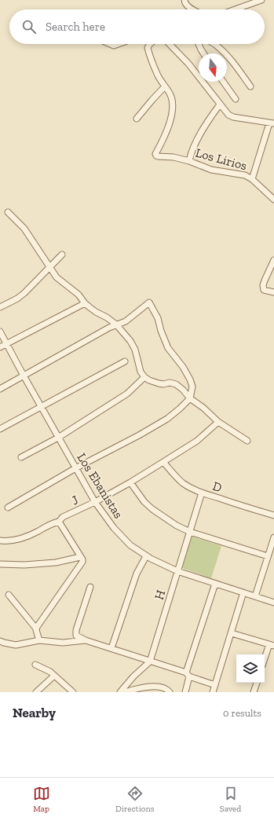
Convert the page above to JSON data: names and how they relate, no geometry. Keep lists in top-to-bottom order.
{
  "streets": {
    "street": [
      "Los Lirios",
      "Los Ebanistas",
      "D",
      "J",
      "H"
    ]
  },
  "crossings": [
    ["Los Ebanistas", "J"],
    ["Los Ebanistas", "H"],
    ["D", "J"],
    ["D", "H"]
  ],
  "north": "bottom",
  "page": {
    "search": "Search here",
    "heading": ["Nearby", "0 results"],
    "nav": ["Map", "Directions", "Saved"]
  }
}
